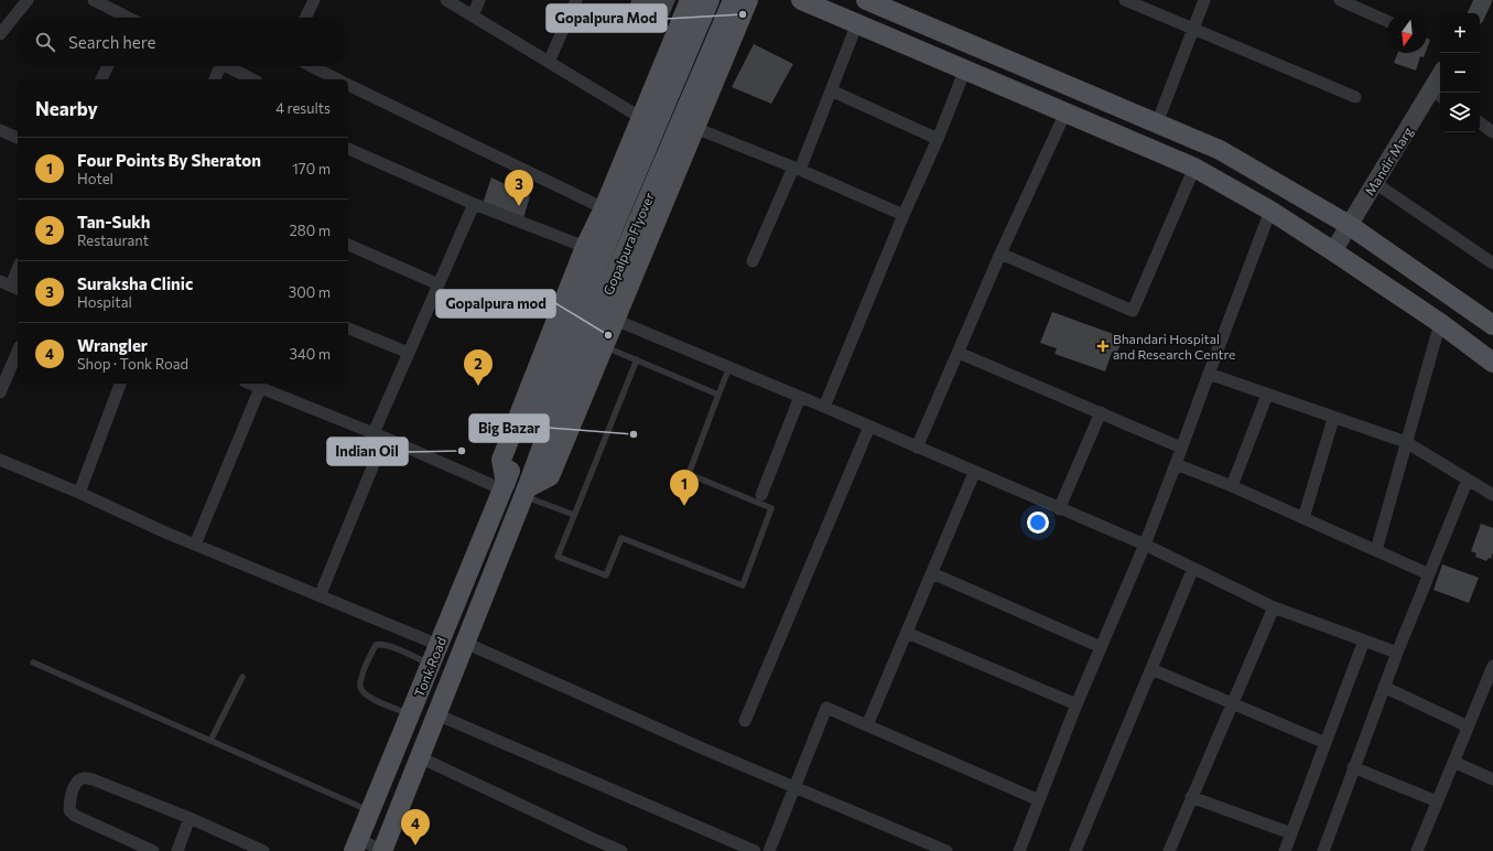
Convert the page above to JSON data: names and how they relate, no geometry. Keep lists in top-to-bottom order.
{
  "streets": {
    "main road": ["Gopalpura Flyover", "Tonk Road"],
    "street": ["Mandir Marg"]
  },
  "crossings": [
    ["Gopalpura Flyover", "Tonk Road"]
  ],
  "places": {
    "other": [
      "Gopalpura Mod",
      "Gopalpura mod",
      "Big Bazar",
      "Indian Oil"
    ],
    "health": ["Bhandari Hospital and Research Centre"]
  },
  "north": "bottom",
  "page": {
    "map_buttons": ["+", "−"],
    "search": "Search here",
    "heading": ["Nearby", "4 results"],
    "list": [
      {
        "mark": "1",
        "name": "Four Points By Sheraton",
        "note": "Hotel",
        "value": "170 m"
      },
      {
        "mark": "2",
        "name": "Tan-Sukh",
        "note": "Restaurant",
        "value": "280 m"
      },
      {
        "mark": "3",
        "name": "Suraksha Clinic",
        "note": "Hospital",
        "value": "300 m"
      },
      {
        "mark": "4",
        "name": "Wrangler",
        "note": "Shop · Tonk Road",
        "value": "340 m"
      }
    ],
    "pins": [
      "3",
      "2",
      "1",
      "4"
    ]
  }
}
